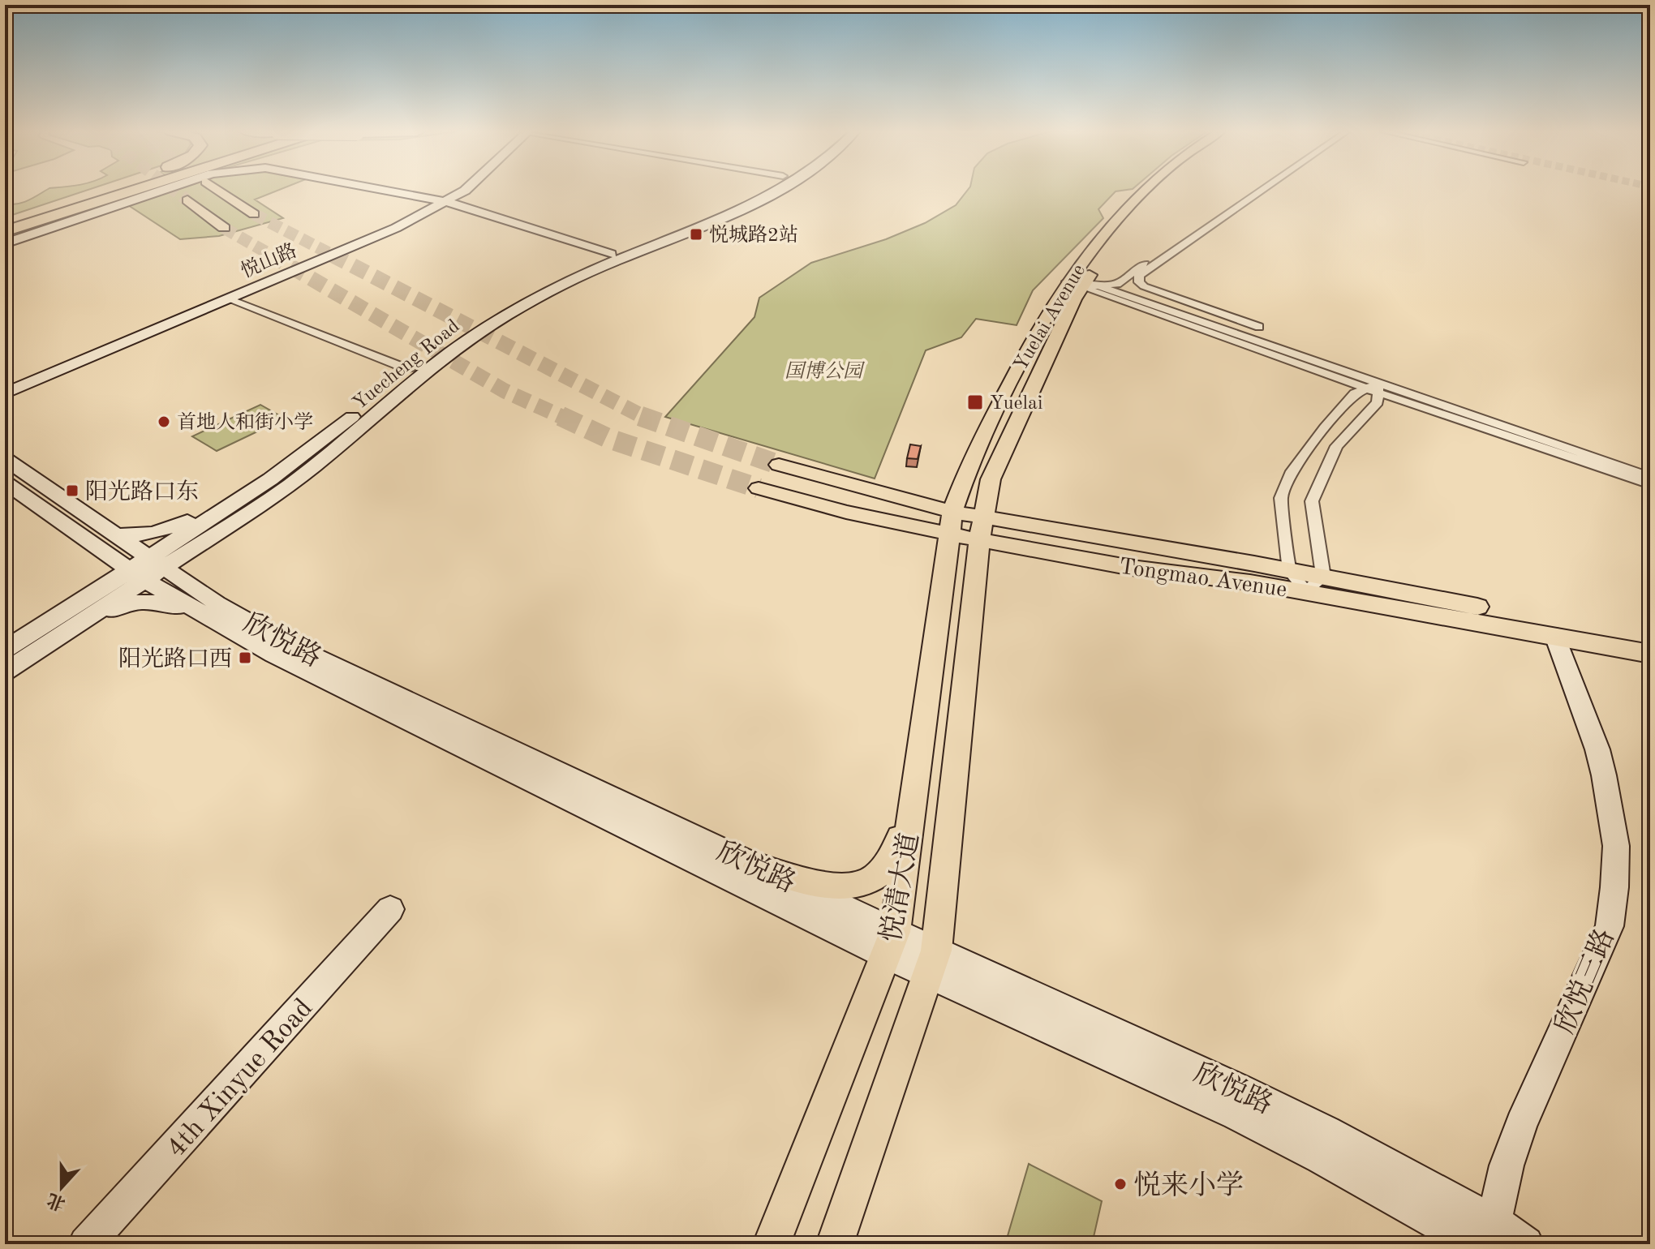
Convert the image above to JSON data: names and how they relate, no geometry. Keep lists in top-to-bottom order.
{
  "streets": {
    "main road": [
      "悦山路",
      "Yuelai Avenue",
      "Yuecheng Road",
      "Tongmao Avenue",
      "欣悦路",
      "悦清大道",
      "欣悦三路",
      "4th Xinyue Road"
    ]
  },
  "crossings": [
    ["Yuelai Avenue", "Tongmao Avenue"],
    ["Yuelai Avenue", "悦清大道"],
    ["Yuecheng Road", "欣悦路"],
    ["Tongmao Avenue", "悦清大道"],
    ["Tongmao Avenue", "欣悦三路"],
    ["欣悦路", "悦清大道"],
    ["欣悦路", "欣悦三路"]
  ],
  "parks": ["国博公园"],
  "places": {
    "transit": [
      "悦城路2站",
      "Yuelai",
      "阳光路口东",
      "阳光路口西"
    ],
    "other": ["首地人和街小学", "悦来小学"]
  },
  "north": "bottom"
}
